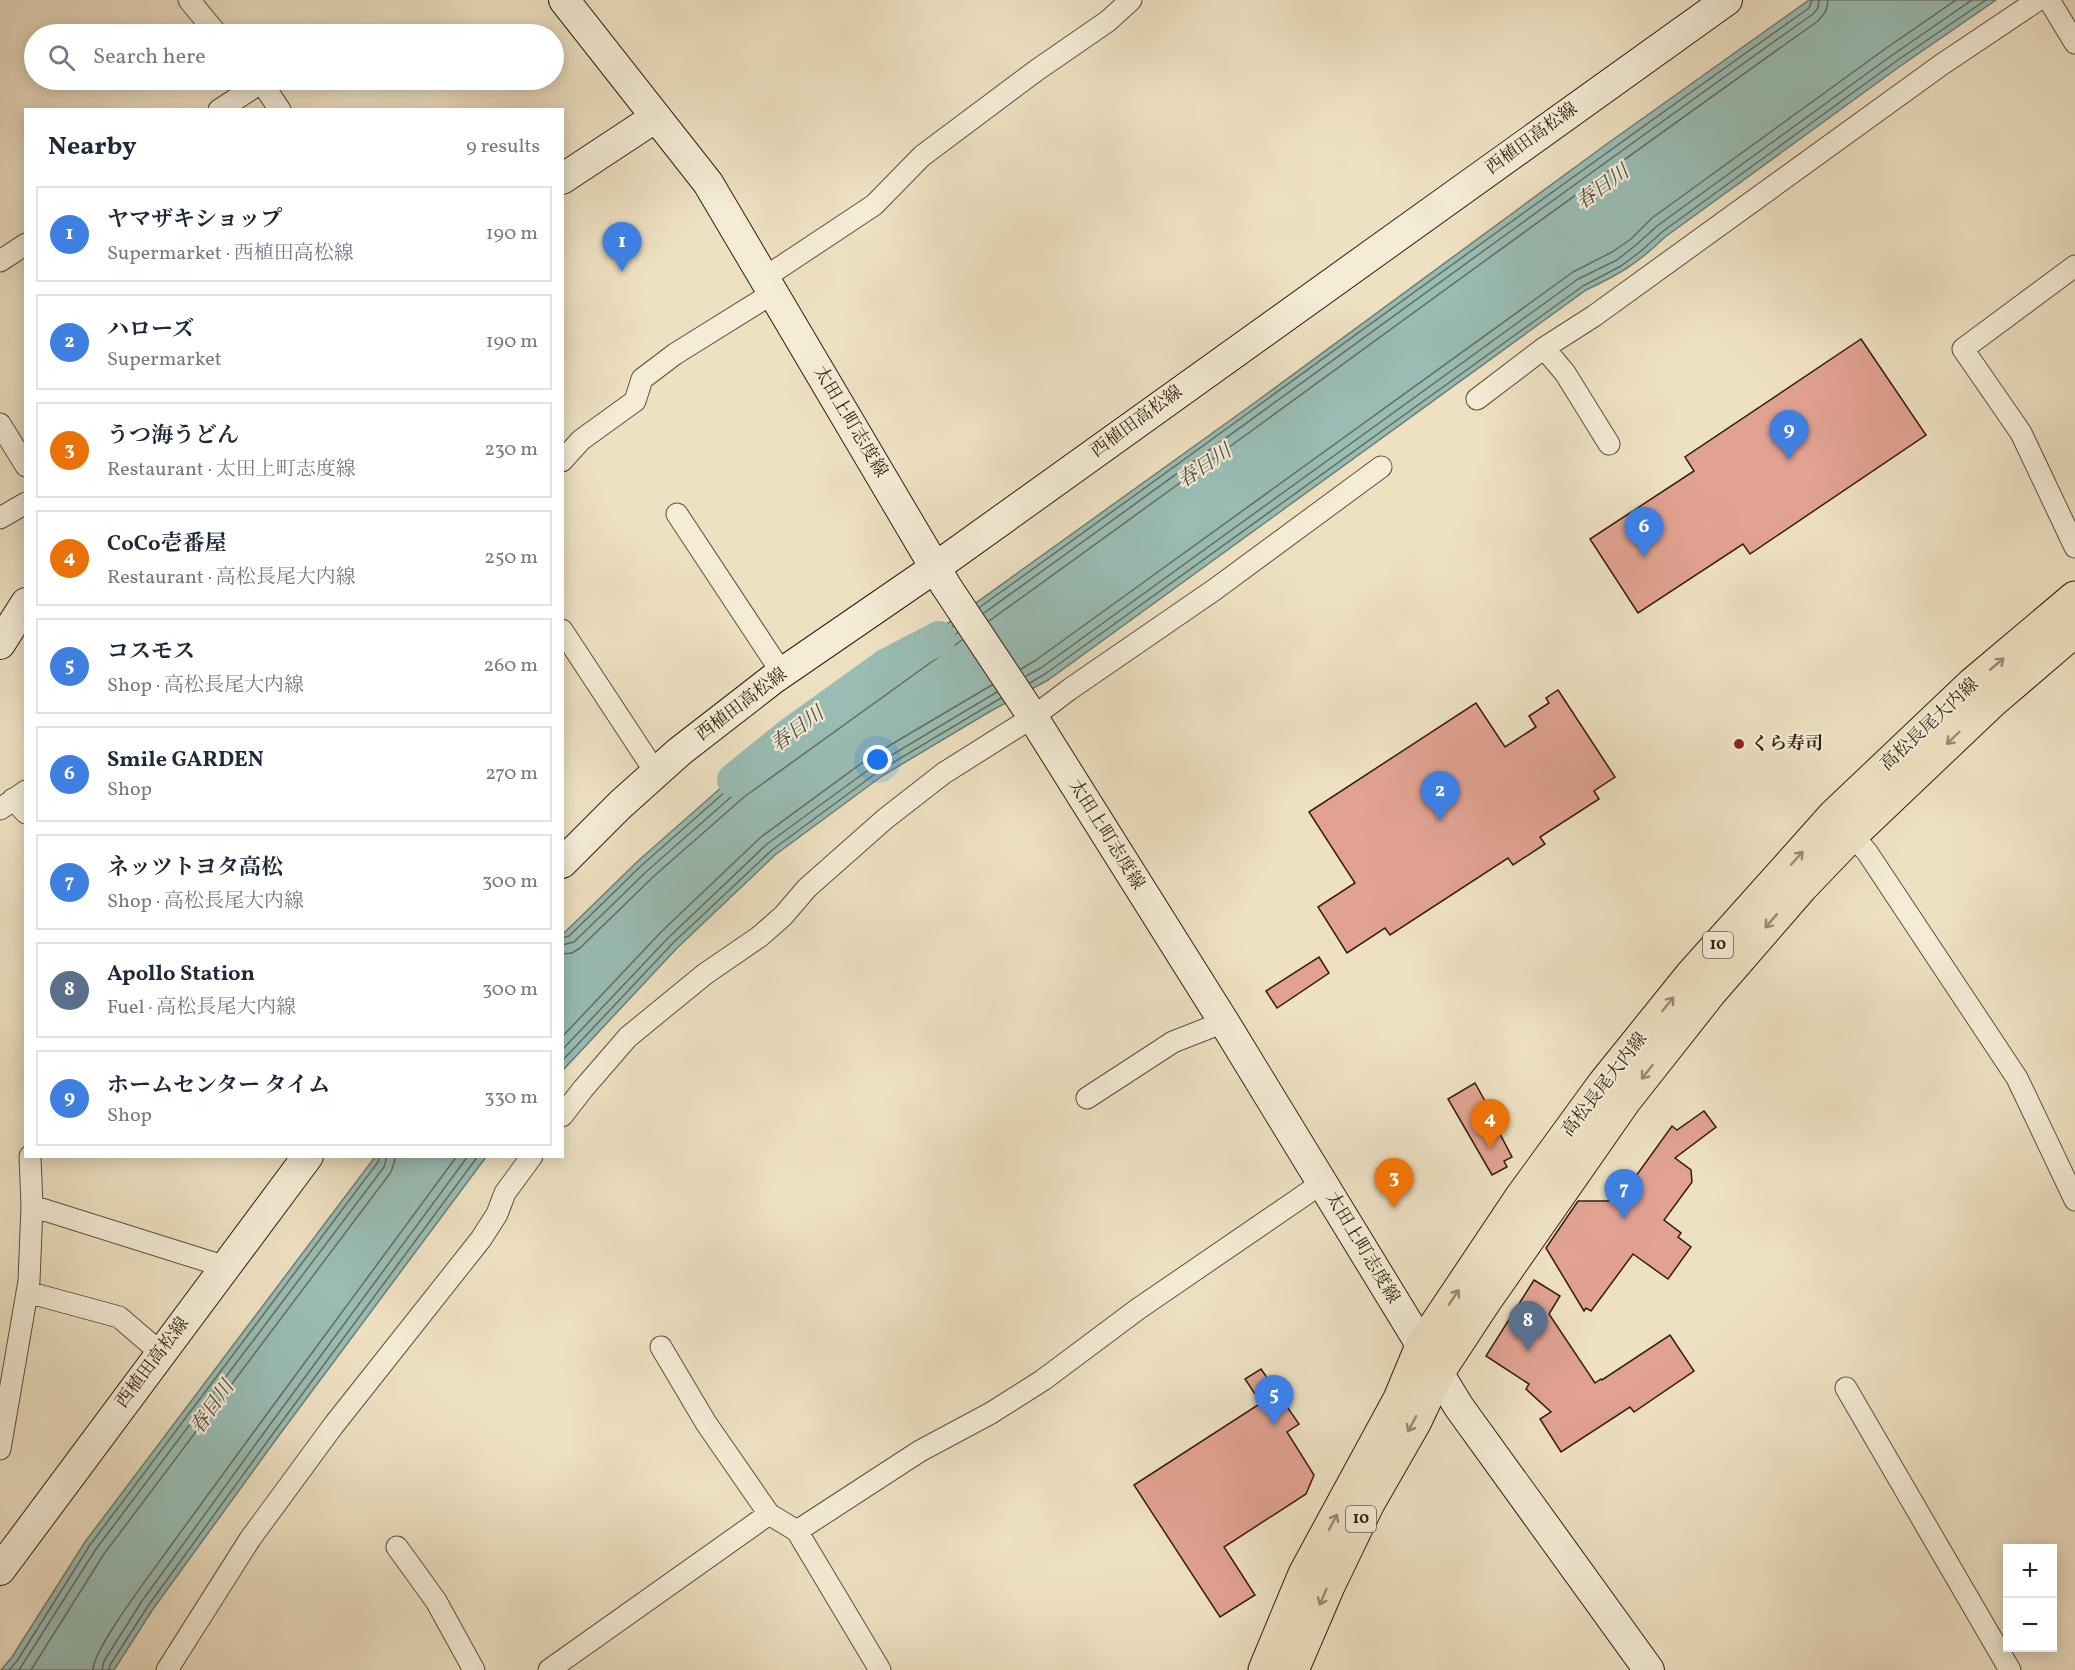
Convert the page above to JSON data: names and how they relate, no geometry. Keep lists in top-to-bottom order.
{
  "streets": {
    "main road": [
      "西植田高松線",
      "太田上町志度線",
      "高松長尾大内線",
      "10"
    ]
  },
  "crossings": [
    ["西植田高松線", "太田上町志度線"],
    ["太田上町志度線", "高松長尾大内線"]
  ],
  "water": ["春日川"],
  "places": ["くら寿司"],
  "page": {
    "search": "Search here",
    "heading": ["Nearby", "9 results"],
    "list": [
      {
        "mark": "1",
        "name": "ヤマザキショップ",
        "note": "Supermarket · 西植田高松線",
        "value": "190 m"
      },
      {
        "mark": "2",
        "name": "ハローズ",
        "note": "Supermarket",
        "value": "190 m"
      },
      {
        "mark": "3",
        "name": "うつ海うどん",
        "note": "Restaurant · 太田上町志度線",
        "value": "230 m"
      },
      {
        "mark": "4",
        "name": "CoCo壱番屋",
        "note": "Restaurant · 高松長尾大内線",
        "value": "250 m"
      },
      {
        "mark": "5",
        "name": "コスモス",
        "note": "Shop · 高松長尾大内線",
        "value": "260 m"
      },
      {
        "mark": "6",
        "name": "Smile GARDEN",
        "note": "Shop",
        "value": "270 m"
      },
      {
        "mark": "7",
        "name": "ネッツトヨタ高松",
        "note": "Shop · 高松長尾大内線",
        "value": "300 m"
      },
      {
        "mark": "8",
        "name": "Apollo Station",
        "note": "Fuel · 高松長尾大内線",
        "value": "300 m"
      },
      {
        "mark": "9",
        "name": "ホームセンター タイム",
        "note": "Shop",
        "value": "330 m"
      }
    ],
    "pins": [
      "1",
      "9",
      "6",
      "2",
      "4",
      "3",
      "7",
      "8",
      "5"
    ],
    "map_buttons": ["+", "−"]
  }
}
